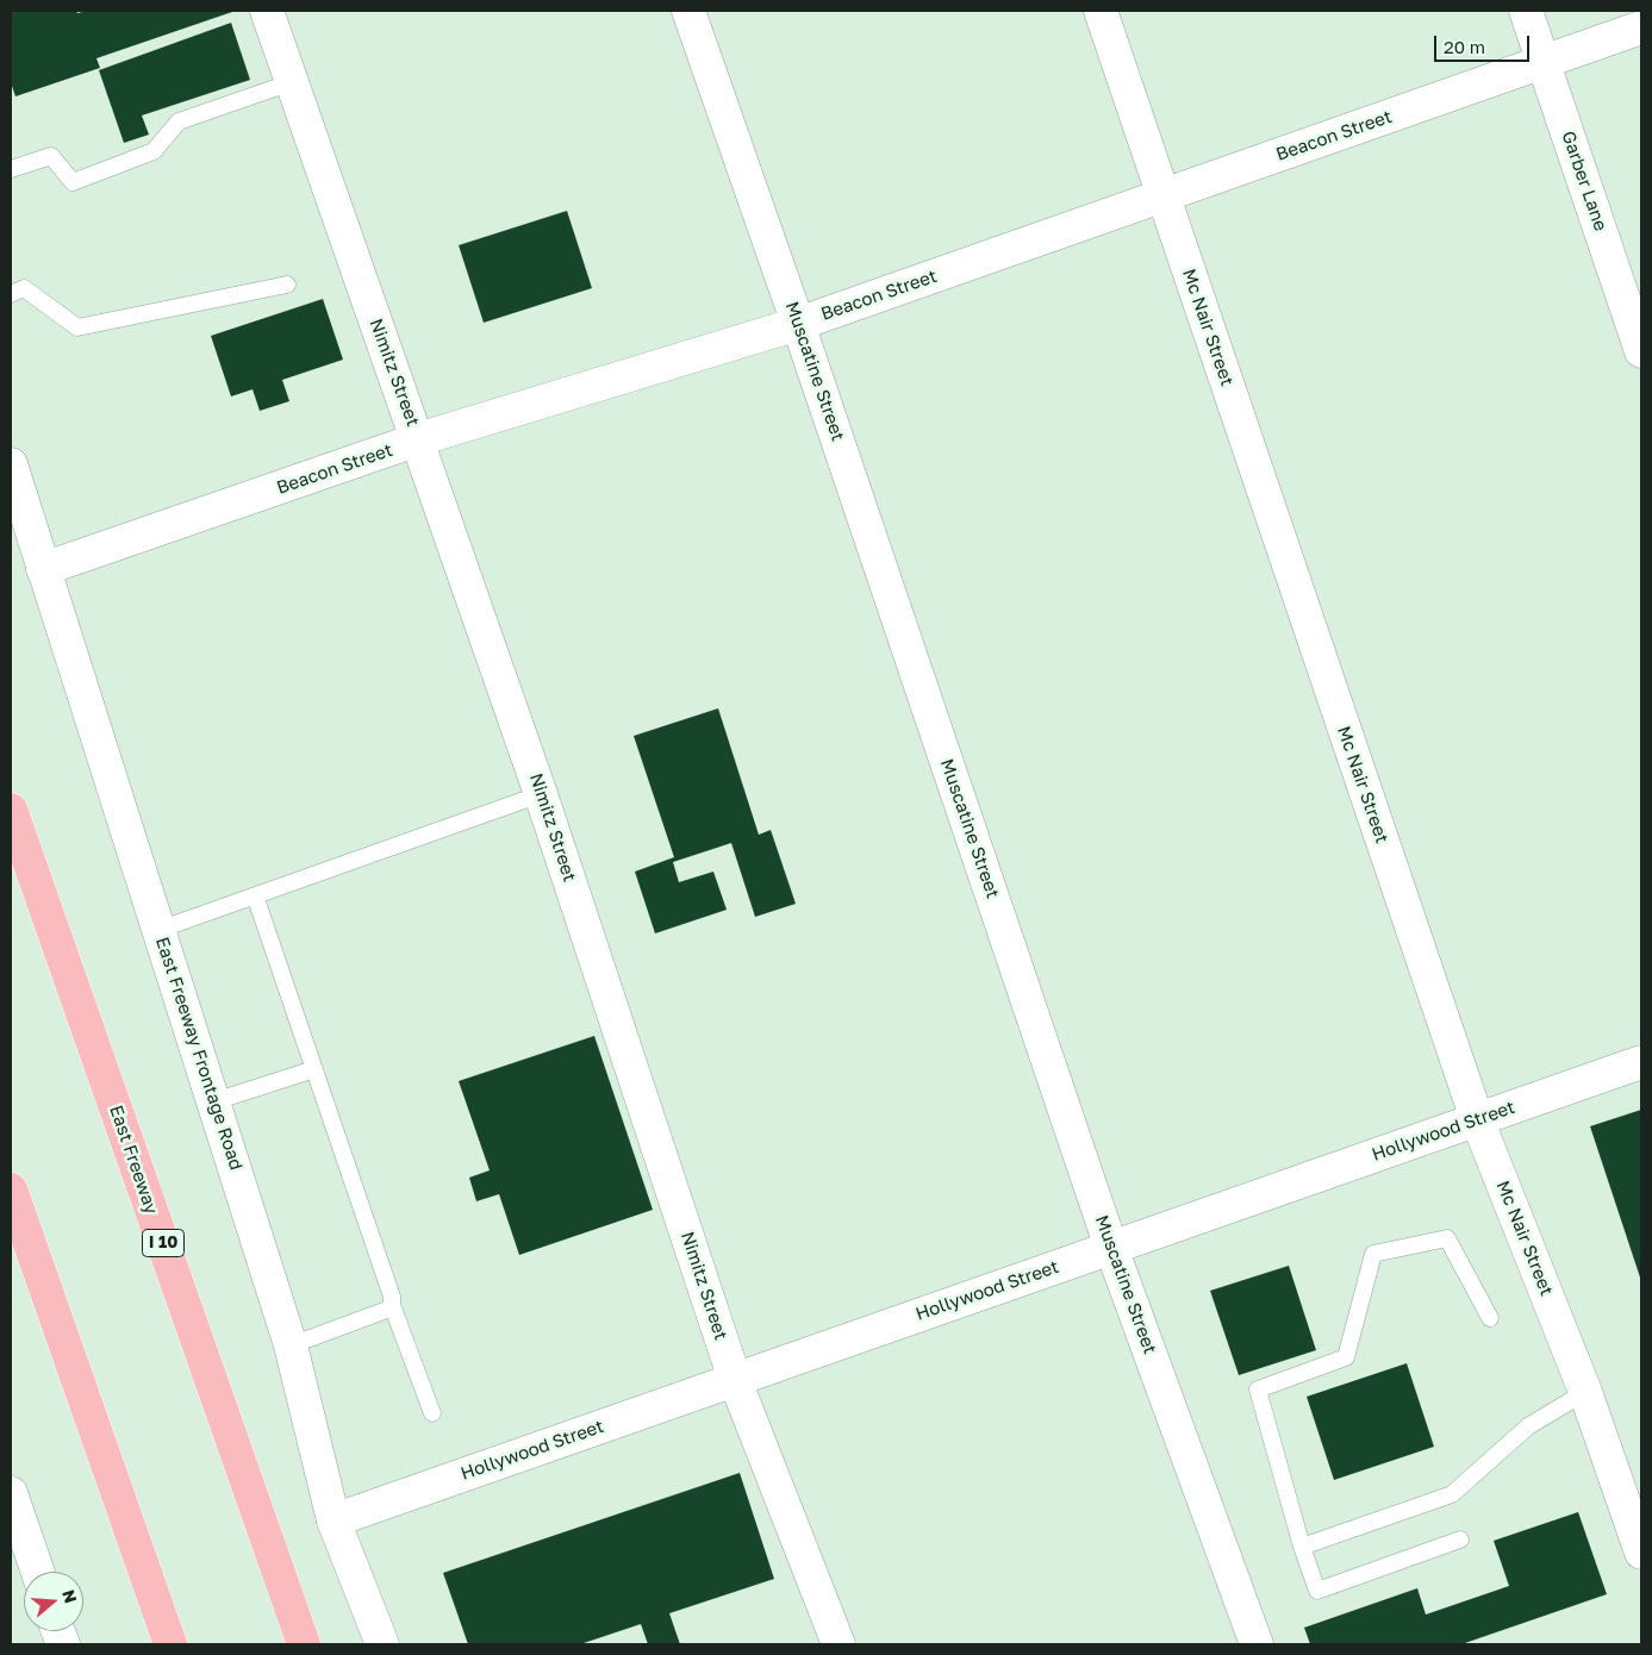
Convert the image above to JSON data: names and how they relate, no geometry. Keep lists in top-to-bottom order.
{
  "streets": {
    "highway": ["East Freeway", "I 10"],
    "street": [
      "Beacon Street",
      "Garber Lane",
      "Mc Nair Street",
      "Muscatine Street",
      "Nimitz Street",
      "East Freeway Frontage Road",
      "Hollywood Street"
    ]
  },
  "crossings": [
    ["Beacon Street", "Garber Lane"],
    ["Beacon Street", "Mc Nair Street"],
    ["Beacon Street", "Muscatine Street"],
    ["Beacon Street", "Nimitz Street"],
    ["Beacon Street", "East Freeway Frontage Road"],
    ["Mc Nair Street", "Hollywood Street"],
    ["Muscatine Street", "Hollywood Street"],
    ["Nimitz Street", "Hollywood Street"],
    ["East Freeway Frontage Road", "Hollywood Street"]
  ],
  "scale_bar": "20 m",
  "north": "right"
}
